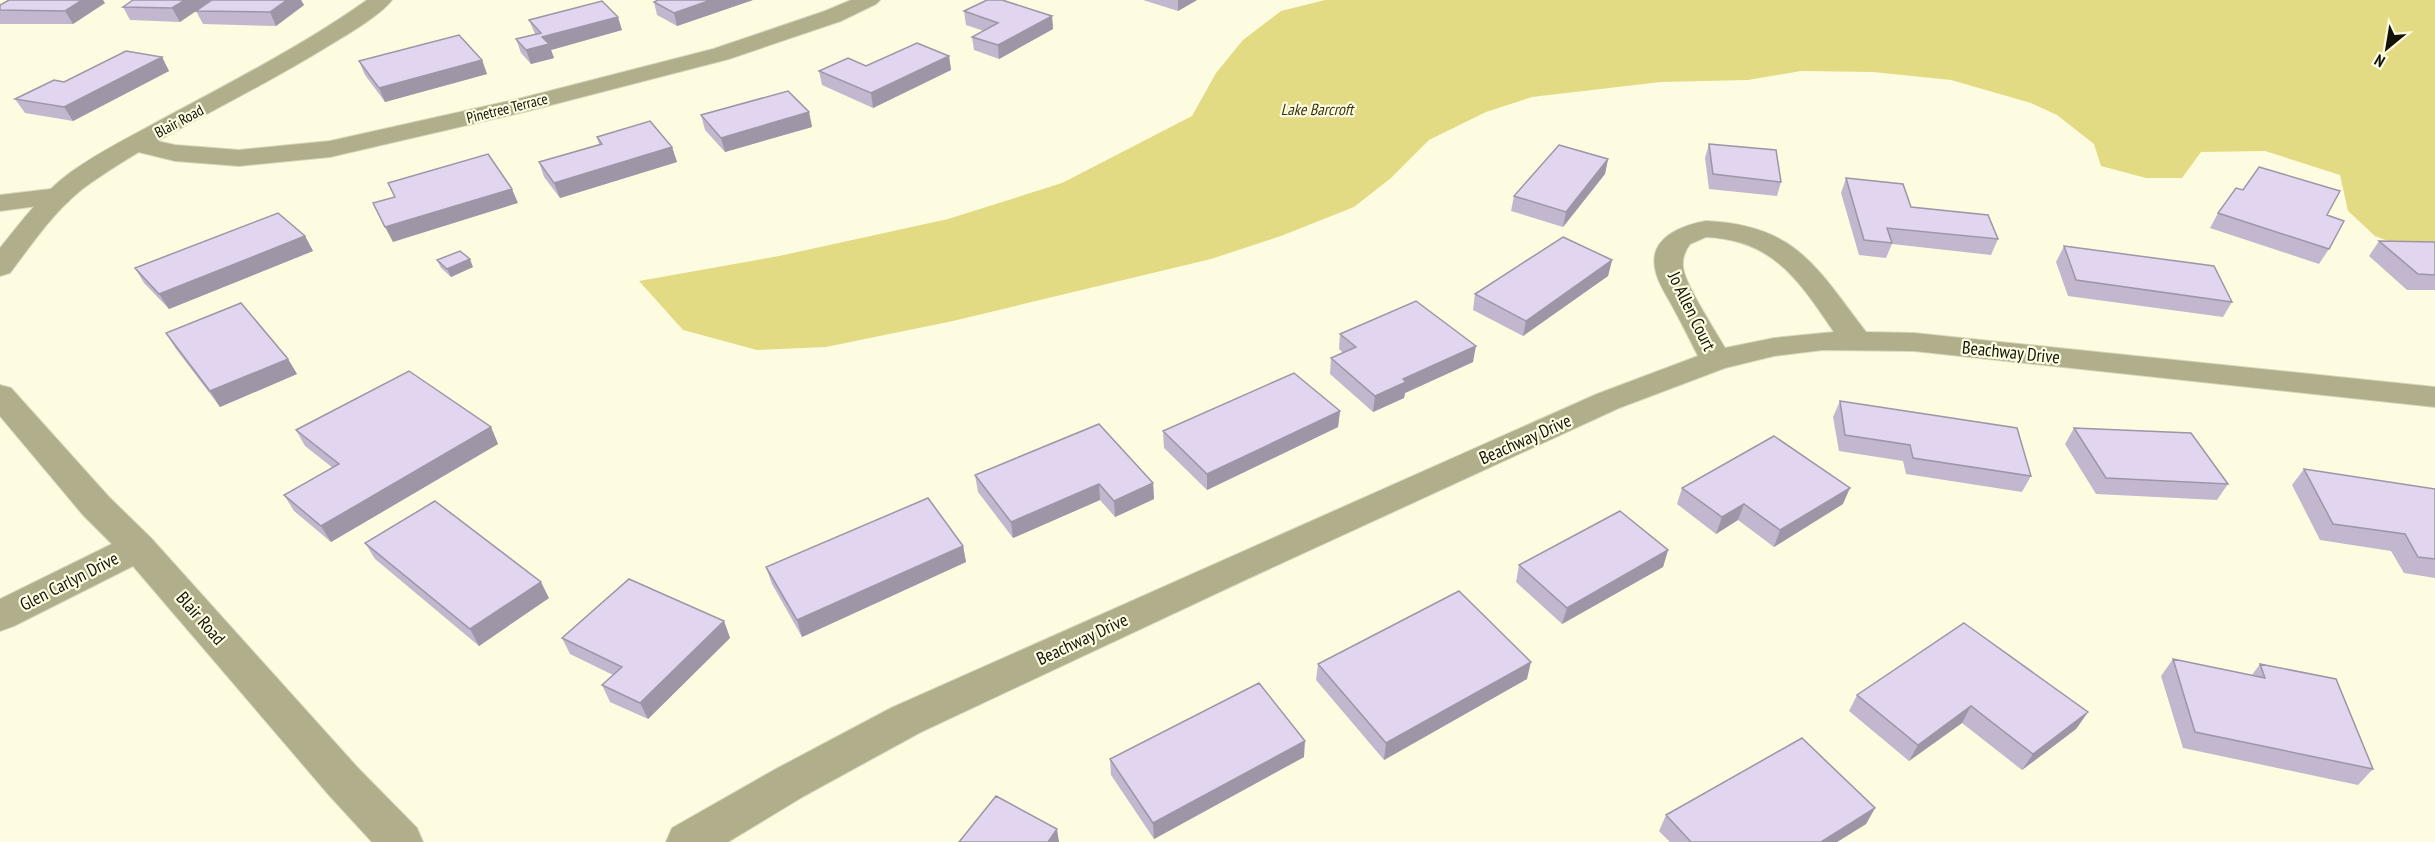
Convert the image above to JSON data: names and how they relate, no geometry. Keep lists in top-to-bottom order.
{
  "streets": {
    "street": [
      "Pinetree Terrace",
      "Blair Road",
      "Jo Allen Court",
      "Beachway Drive",
      "Glen Carlyn Drive"
    ]
  },
  "crossings": [
    ["Pinetree Terrace", "Blair Road"],
    ["Blair Road", "Glen Carlyn Drive"],
    ["Jo Allen Court", "Beachway Drive"]
  ],
  "water": ["Lake Barcroft"],
  "north": "bottom left"
}
